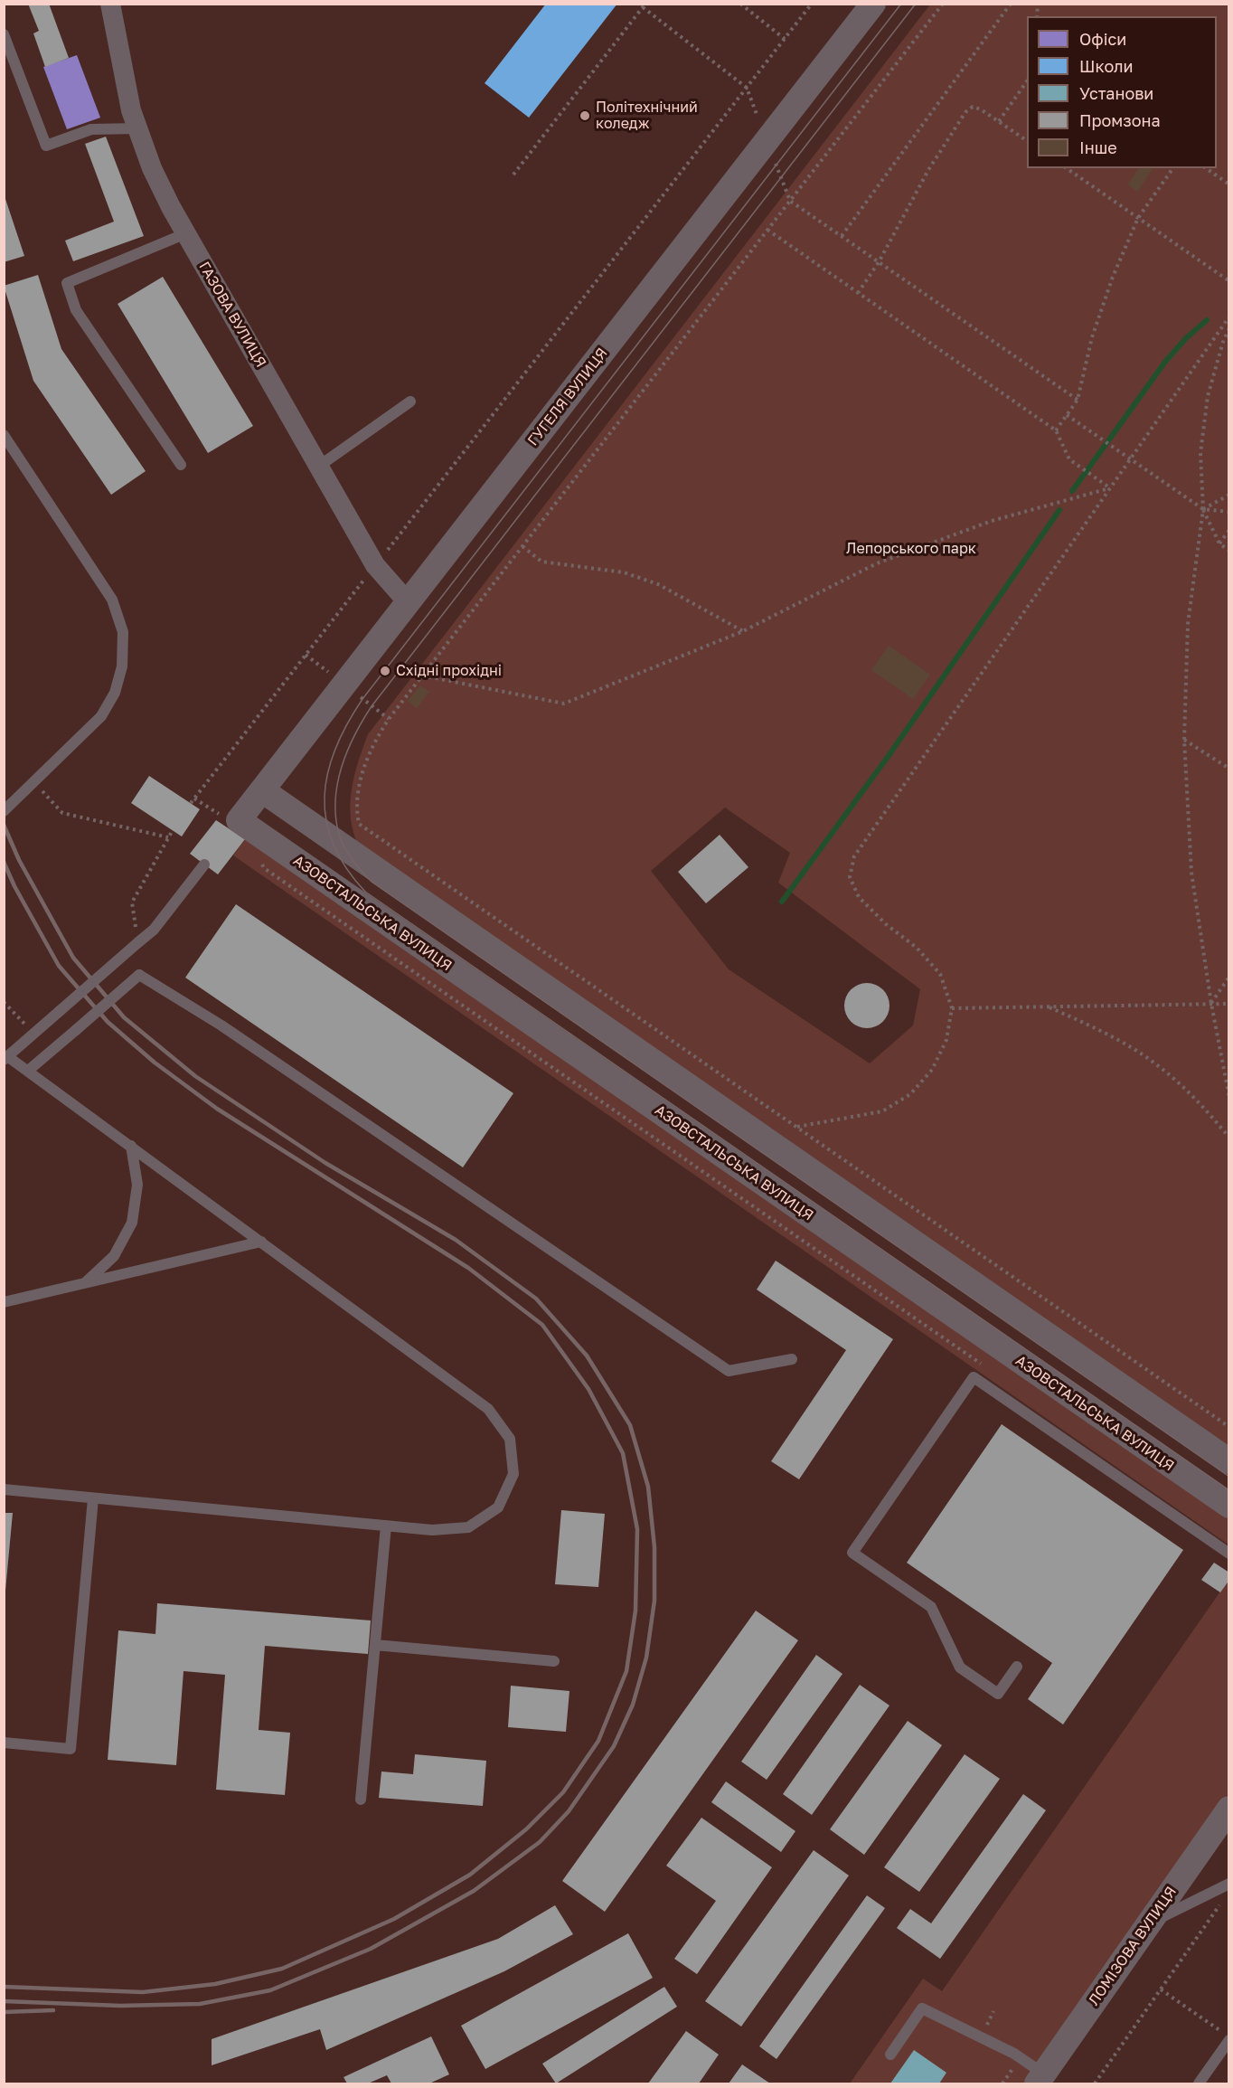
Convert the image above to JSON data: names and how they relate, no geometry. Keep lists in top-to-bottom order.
{
  "streets": {
    "street": [
      "ГАЗОВА ВУЛИЦЯ",
      "ГУГЕЛЯ ВУЛИЦЯ",
      "АЗОВСТАЛЬСЬКА ВУЛИЦЯ",
      "ЛОМІЗОВА ВУЛИЦЯ"
    ]
  },
  "crossings": [
    ["ГАЗОВА ВУЛИЦЯ", "ГУГЕЛЯ ВУЛИЦЯ"],
    ["ГУГЕЛЯ ВУЛИЦЯ", "АЗОВСТАЛЬСЬКА ВУЛИЦЯ"]
  ],
  "parks": ["Лепорського парк"],
  "places": ["Політехнічний коледж", "Східні прохідні"],
  "legend": [
    "Офіси",
    "Школи",
    "Установи",
    "Промзона",
    "Інше"
  ]
}
